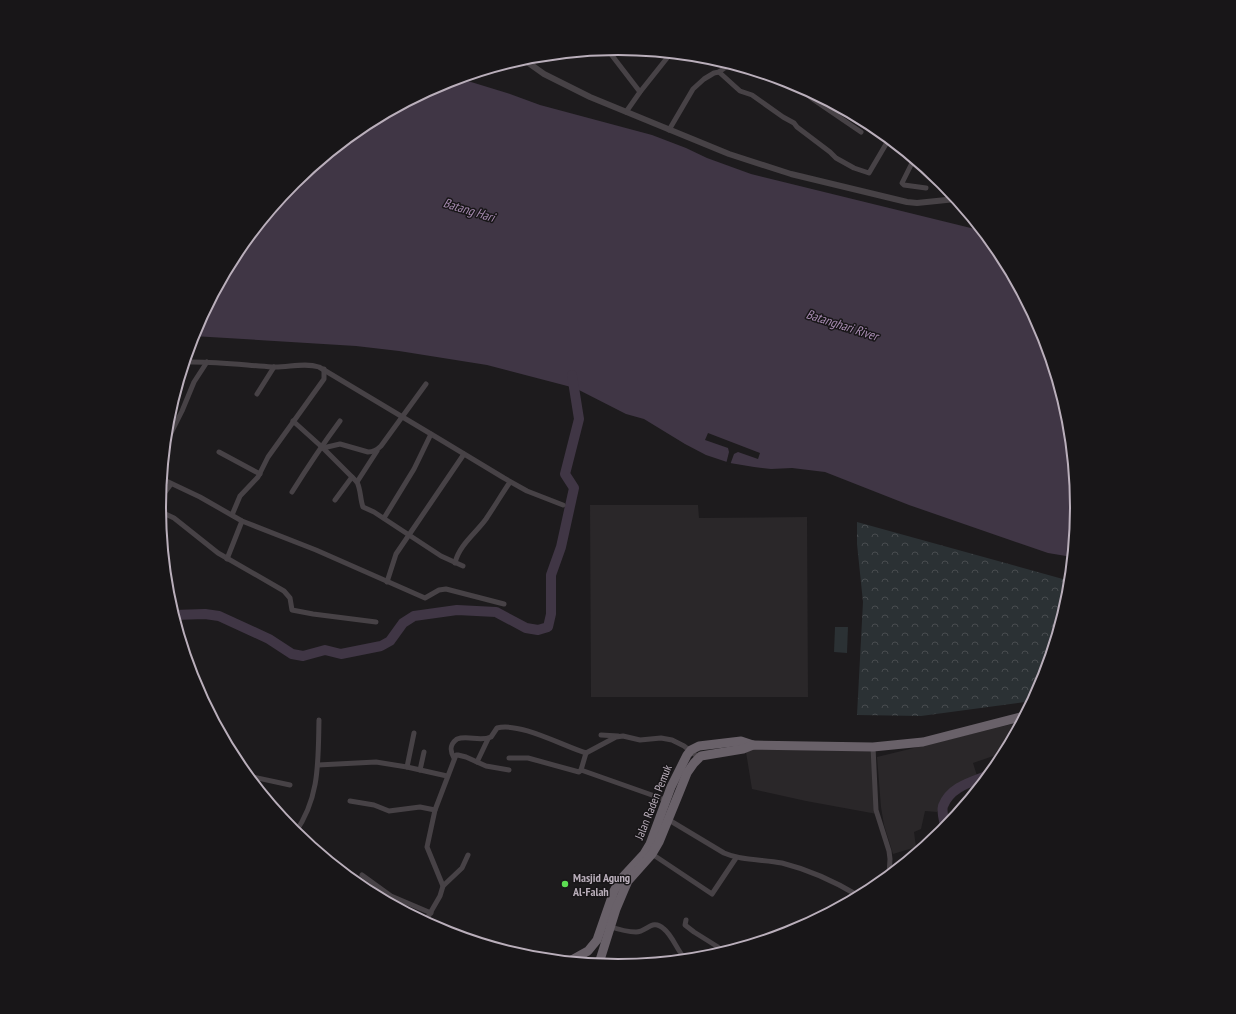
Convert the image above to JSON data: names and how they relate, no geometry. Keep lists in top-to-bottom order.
{
  "streets": {
    "highway": ["Jalan Raden Pemuk"]
  },
  "water": ["Batang Hari", "Batanghari River"],
  "places": ["Masjid Agung Al-Falah"]
}
